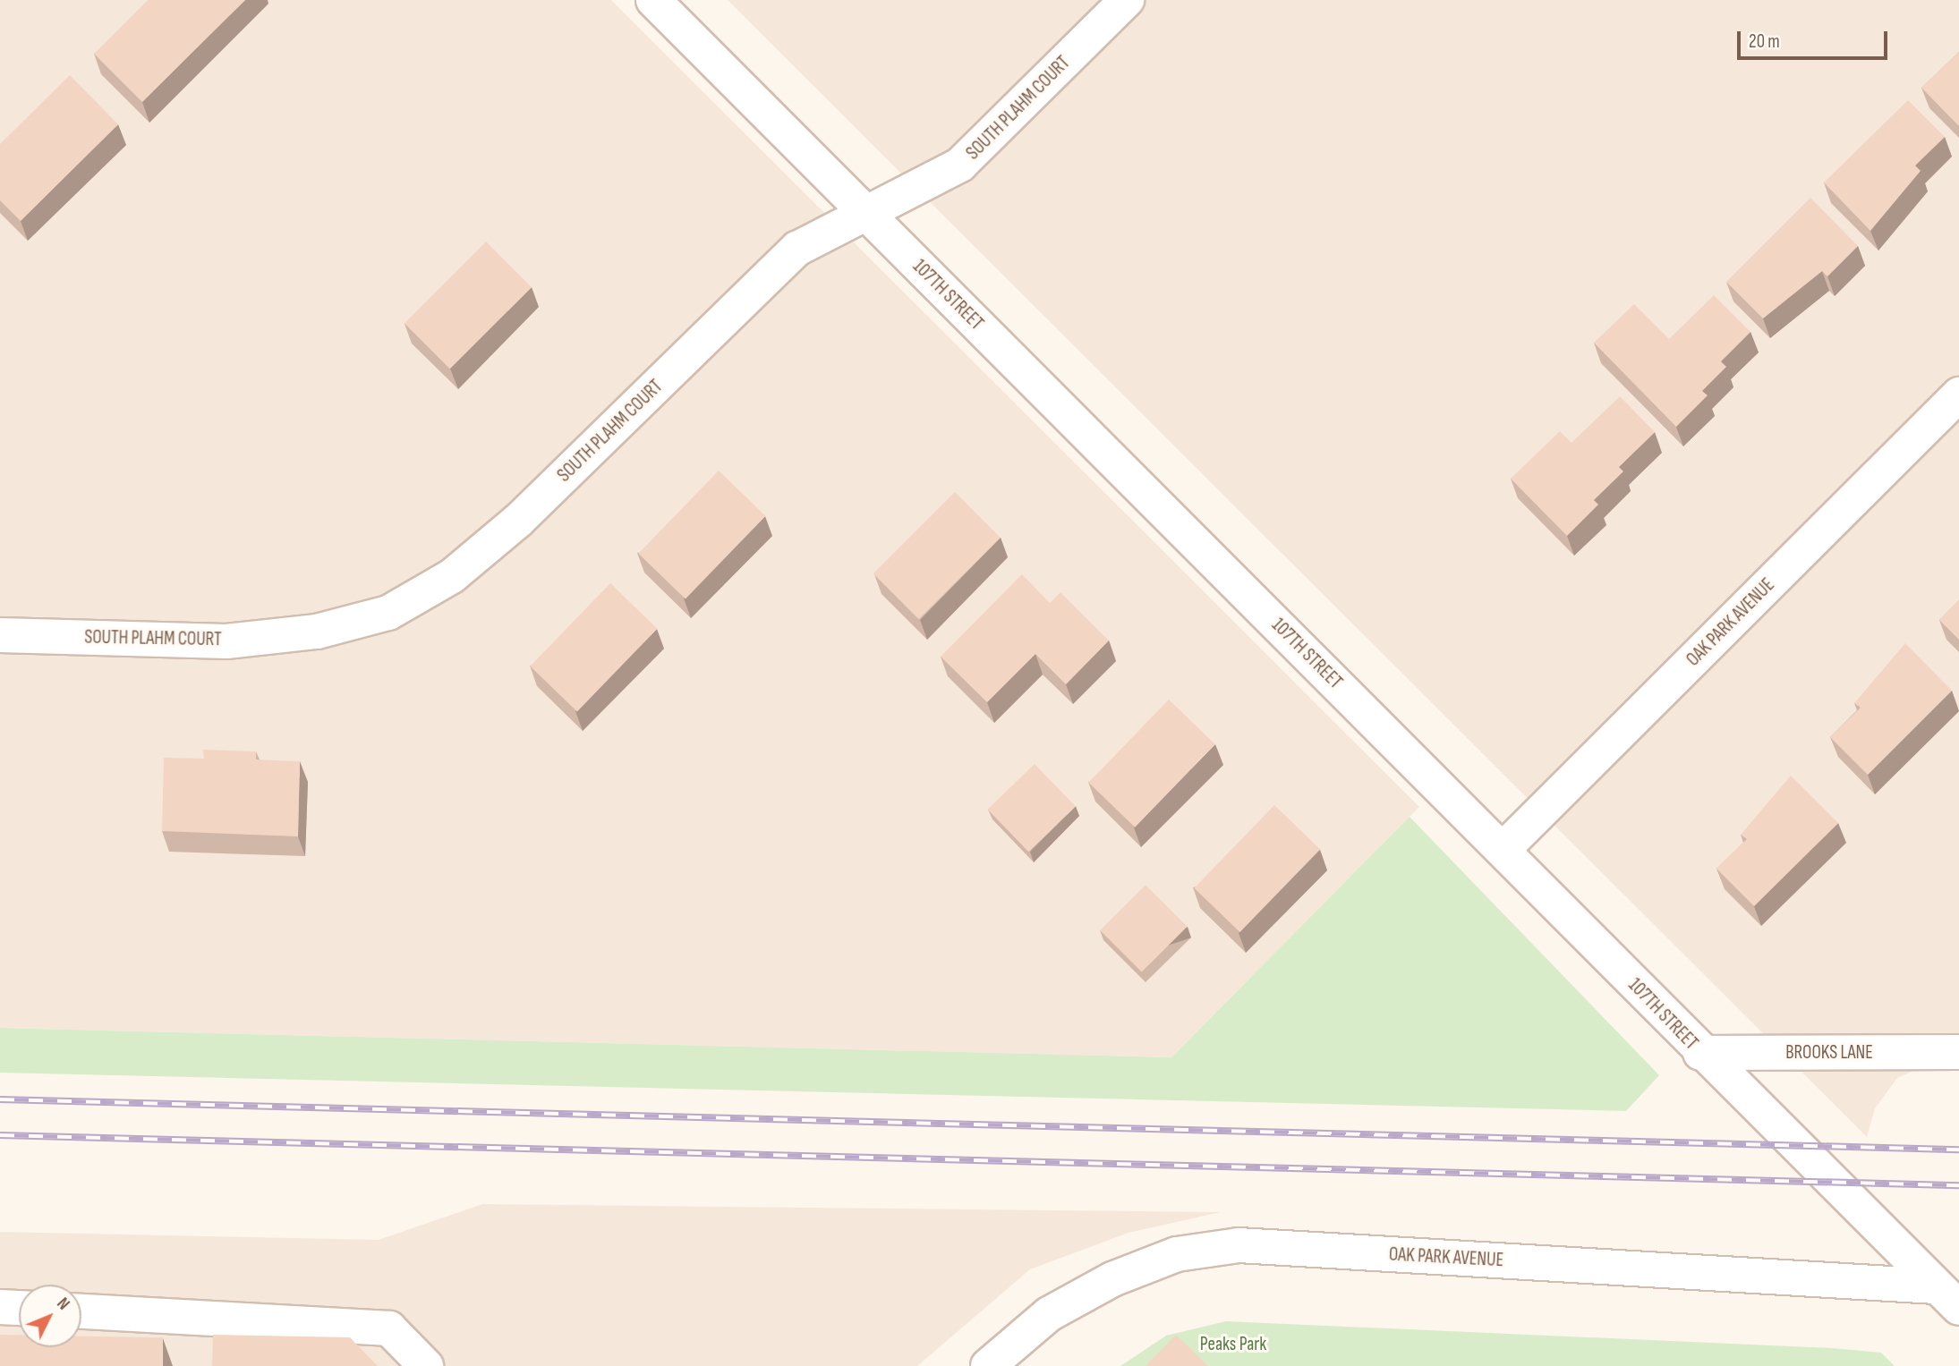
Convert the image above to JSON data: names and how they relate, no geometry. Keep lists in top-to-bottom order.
{
  "streets": {
    "street": [
      "SOUTH PLAHM COURT",
      "107TH STREET",
      "OAK PARK AVENUE",
      "BROOKS LANE"
    ]
  },
  "crossings": [
    ["SOUTH PLAHM COURT", "107TH STREET"],
    ["107TH STREET", "OAK PARK AVENUE"],
    ["107TH STREET", "BROOKS LANE"]
  ],
  "parks": ["Peaks Park"],
  "scale_bar": "20 m",
  "north": "top right"
}
